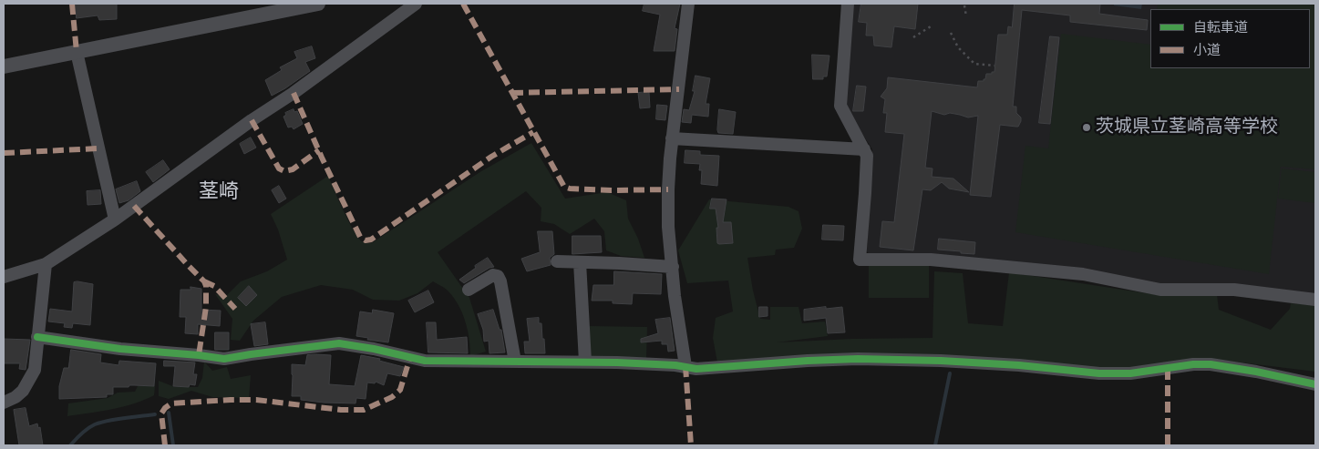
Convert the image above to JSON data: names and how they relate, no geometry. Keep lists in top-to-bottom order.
{
  "districts": ["茎崎"],
  "places": ["茨城県立茎崎高等学校"],
  "legend": ["自転車道", "小道"]
}
